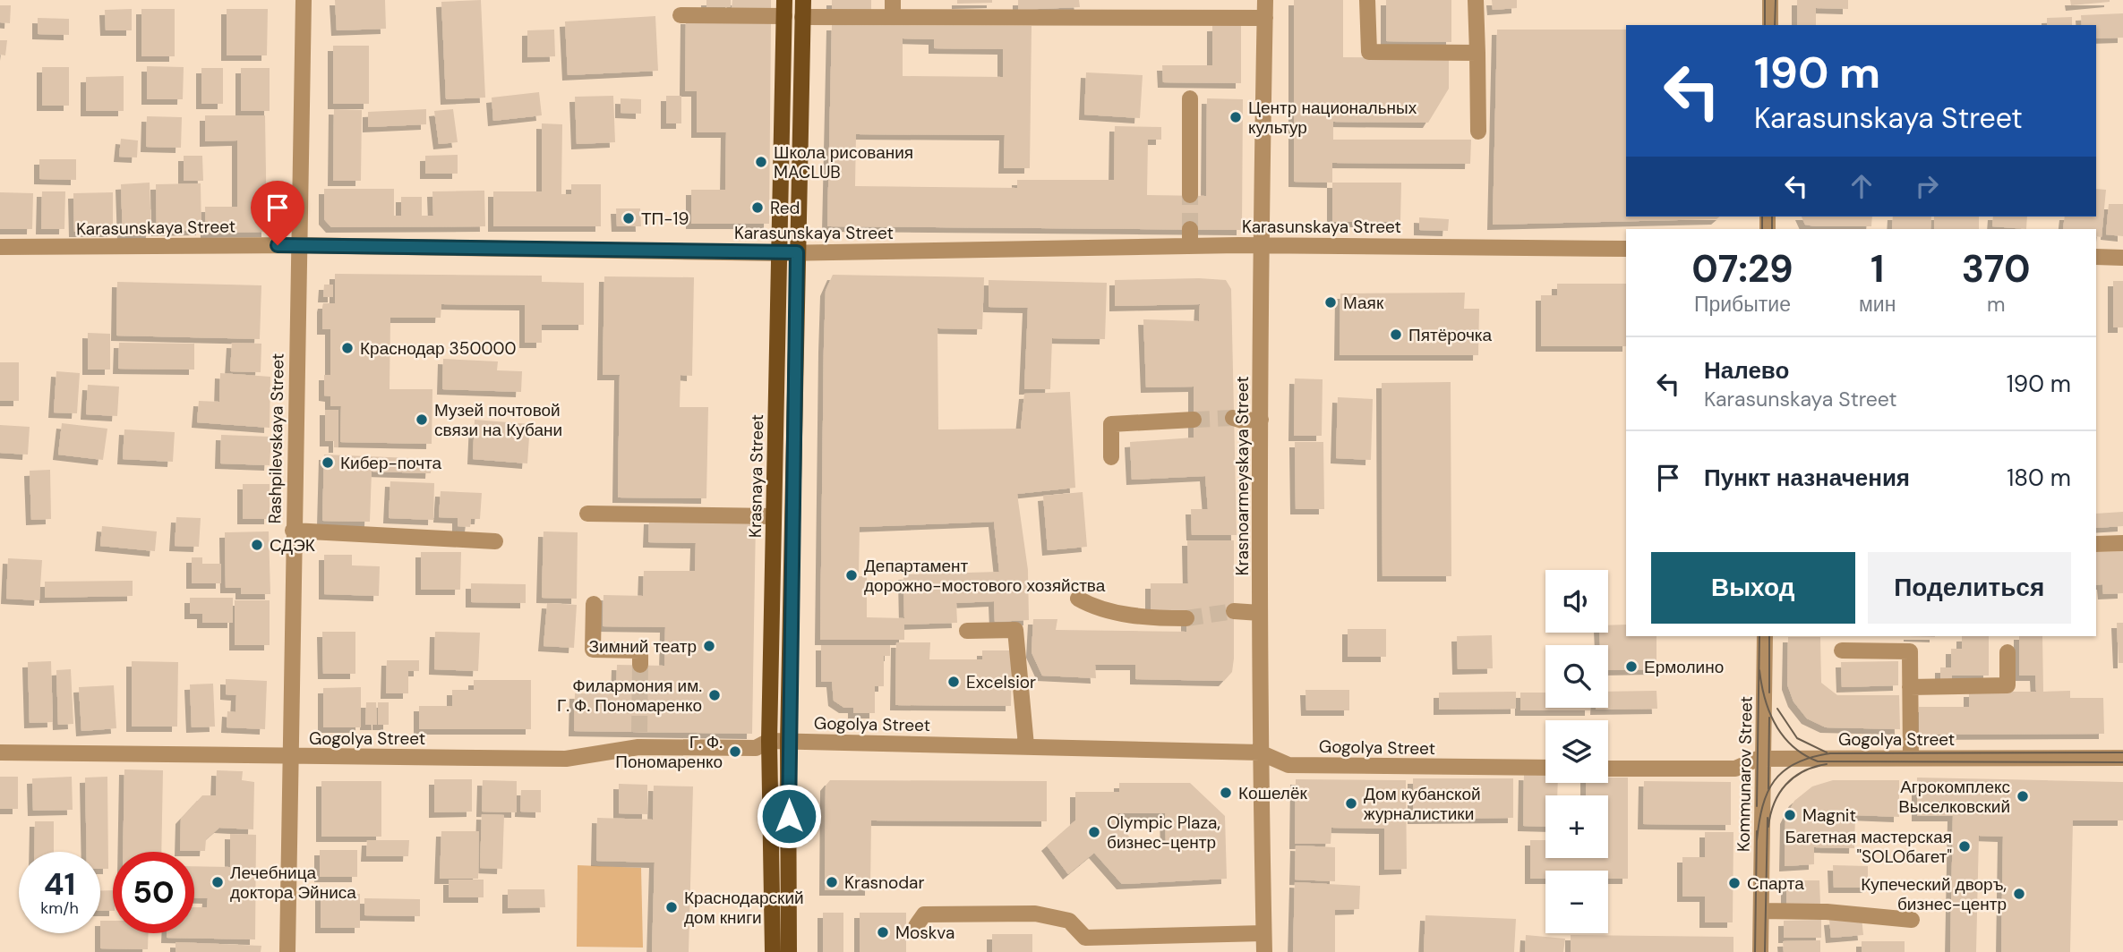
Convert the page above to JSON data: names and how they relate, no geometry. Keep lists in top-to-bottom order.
{
  "streets": {
    "main road": ["Krasnaya Street"],
    "street": [
      "Karasunskaya Street",
      "Rashpilevskaya Street",
      "Krasnoarmeyskaya Street",
      "Gogolya Street",
      "Kommunarov Street"
    ]
  },
  "crossings": [
    ["Karasunskaya Street", "Rashpilevskaya Street"],
    ["Karasunskaya Street", "Krasnaya Street"],
    ["Karasunskaya Street", "Krasnoarmeyskaya Street"],
    ["Rashpilevskaya Street", "Gogolya Street"],
    ["Krasnaya Street", "Gogolya Street"],
    ["Krasnoarmeyskaya Street", "Gogolya Street"],
    ["Gogolya Street", "Kommunarov Street"]
  ],
  "places": [
    "Центр национальных культур",
    "Школа рисования MACLUB",
    "Red",
    "ТП-19",
    "Маяк",
    "Пятёрочка",
    "Краснодар 350000",
    "Музей почтовой связи на Кубани",
    "Кибер-почта",
    "СДЭК",
    "Департамент дорожно-мостового хозяйства",
    "Зимний театр",
    "Ермолино",
    "Excelsior",
    "Филармония им. Г. Ф. Пономаренко",
    "Г. Ф. Пономаренко",
    "Кошелёк",
    "Агрокомплекс Выселковский",
    "Дом кубанской журналистики",
    "Magnit",
    "Olympic Plaza, бизнес-центр",
    "Багетная мастерская \"SOLOбагет\"",
    "Лечебница доктора Эйниса",
    "Krasnodar",
    "Спарта",
    "Купеческий дворъ, бизнес-центр",
    "Краснодарский дом книги",
    "Moskva"
  ],
  "page": {
    "turn": ["190 m", "Karasunskaya Street"],
    "eta": [
      "07:29",
      "Прибытие",
      "1",
      "мин",
      "370",
      "m"
    ],
    "list": [
      {
        "name": "Налево",
        "note": "Karasunskaya Street",
        "value": "190 m"
      },
      {
        "name": "Пункт назначения",
        "value": "180 m"
      }
    ],
    "buttons": ["Выход", "Поделиться"],
    "map_buttons": ["+", "−"],
    "speed": "41 km/h",
    "limit": "50"
  }
}
